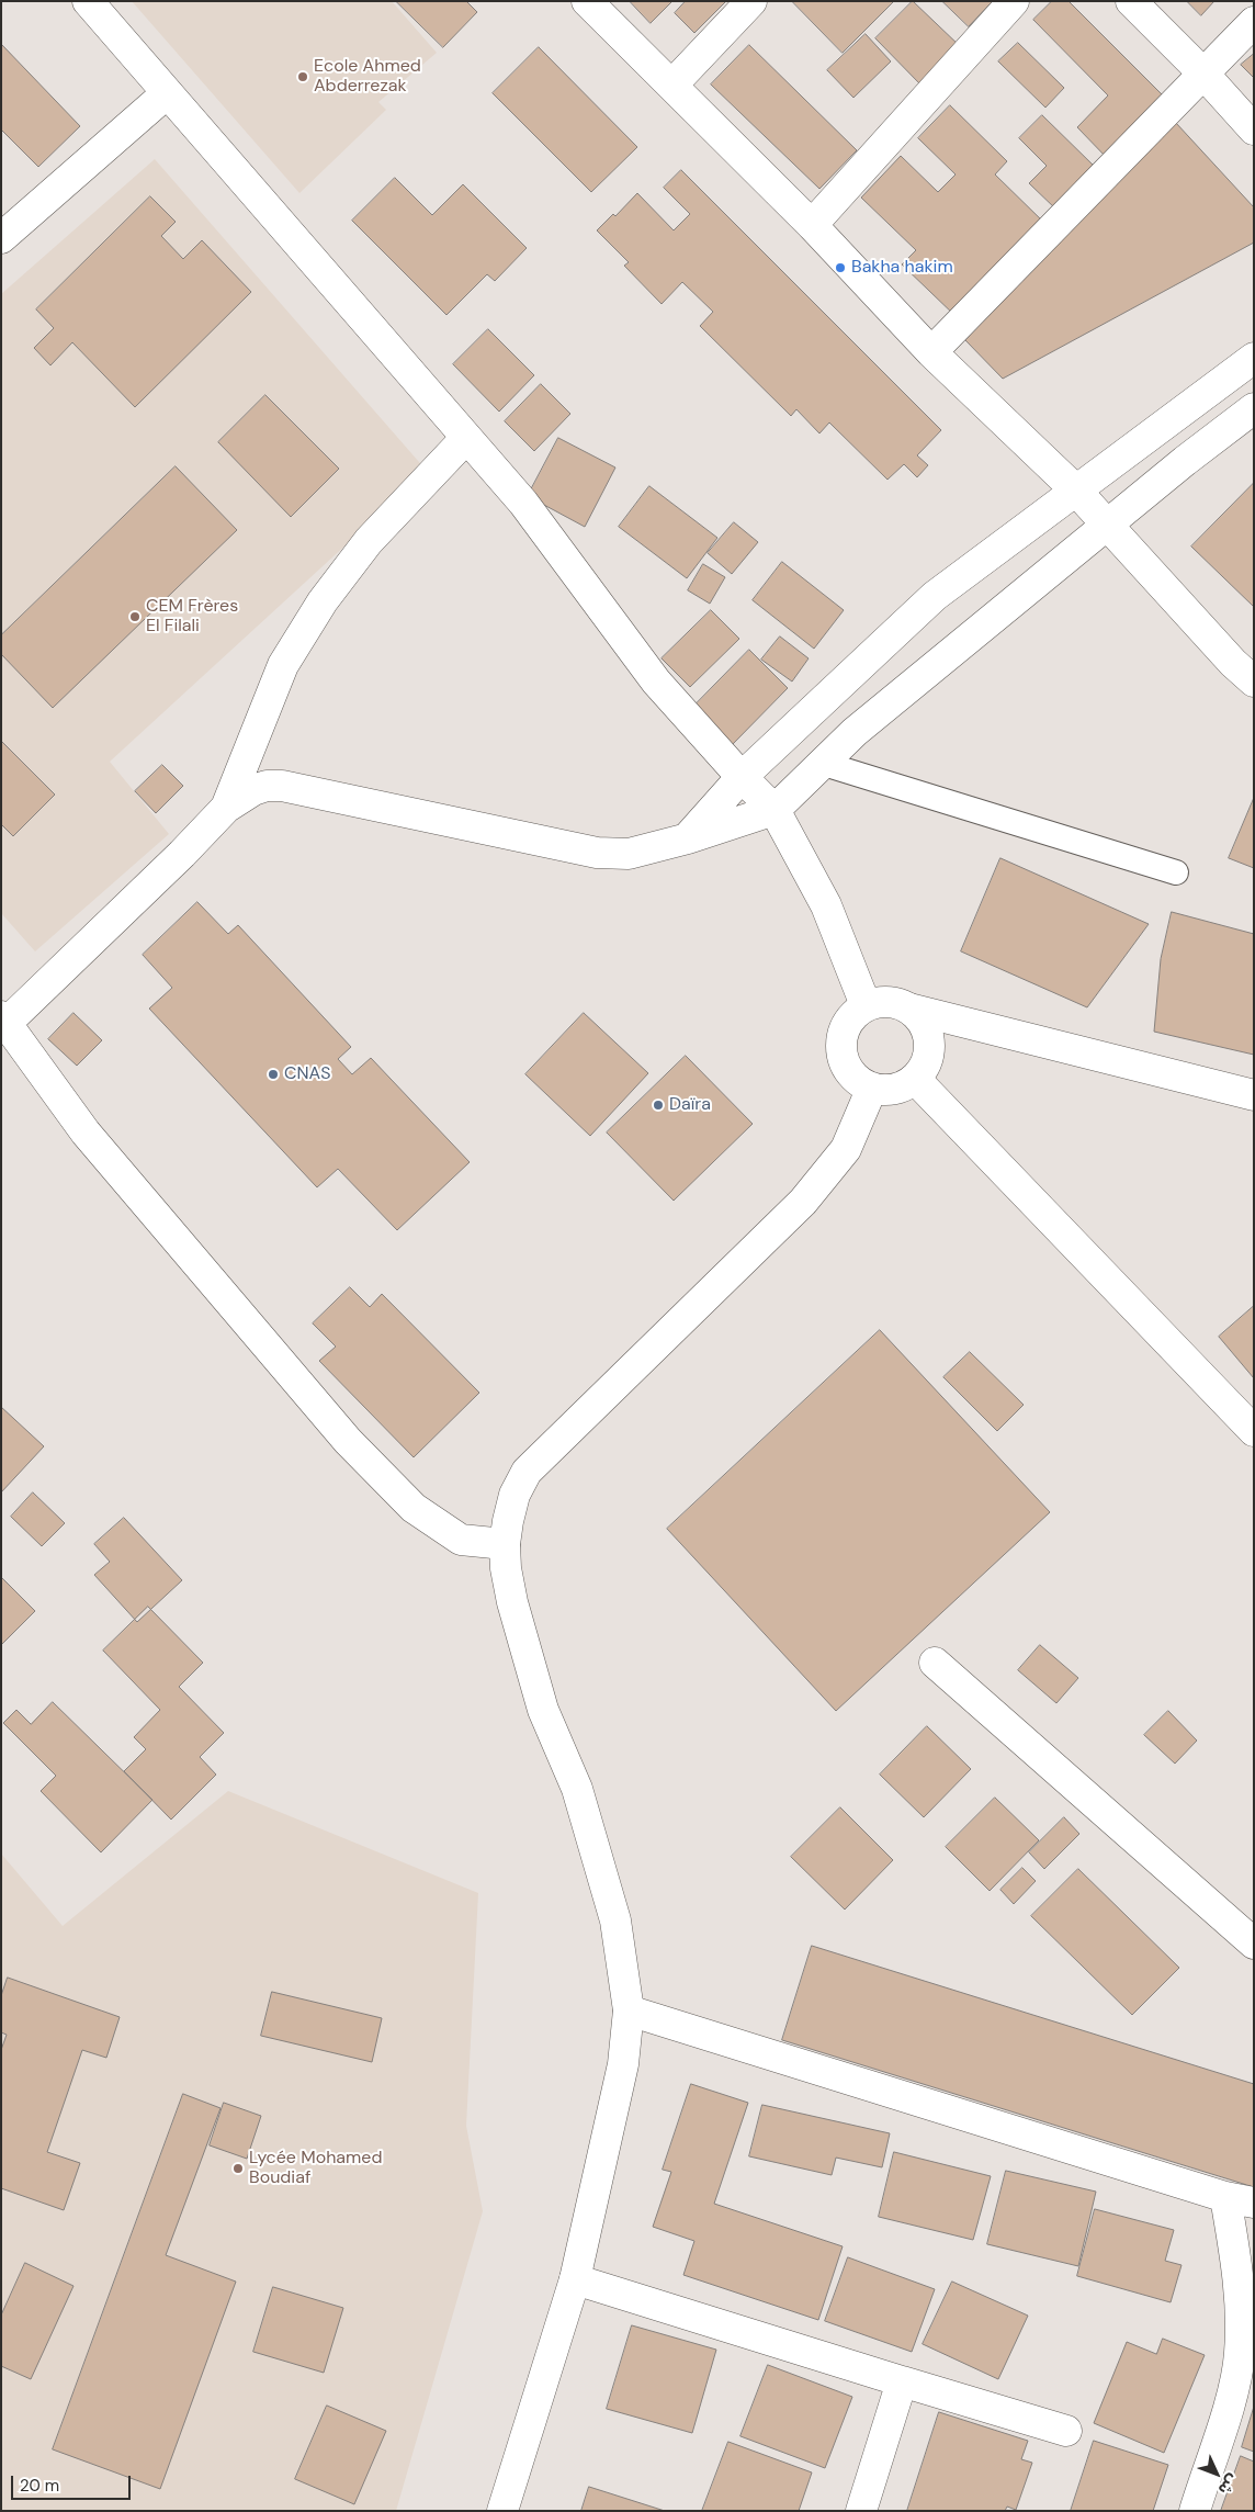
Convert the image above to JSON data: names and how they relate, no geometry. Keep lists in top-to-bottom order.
{
  "places": [
    "Ecole Ahmed Abderrezak",
    "Bakha hakim",
    "CEM Frères El Filali",
    "CNAS",
    "Daïra",
    "Lycée Mohamed Boudiaf"
  ],
  "scale_bar": "20 m",
  "north": "bottom right"
}
